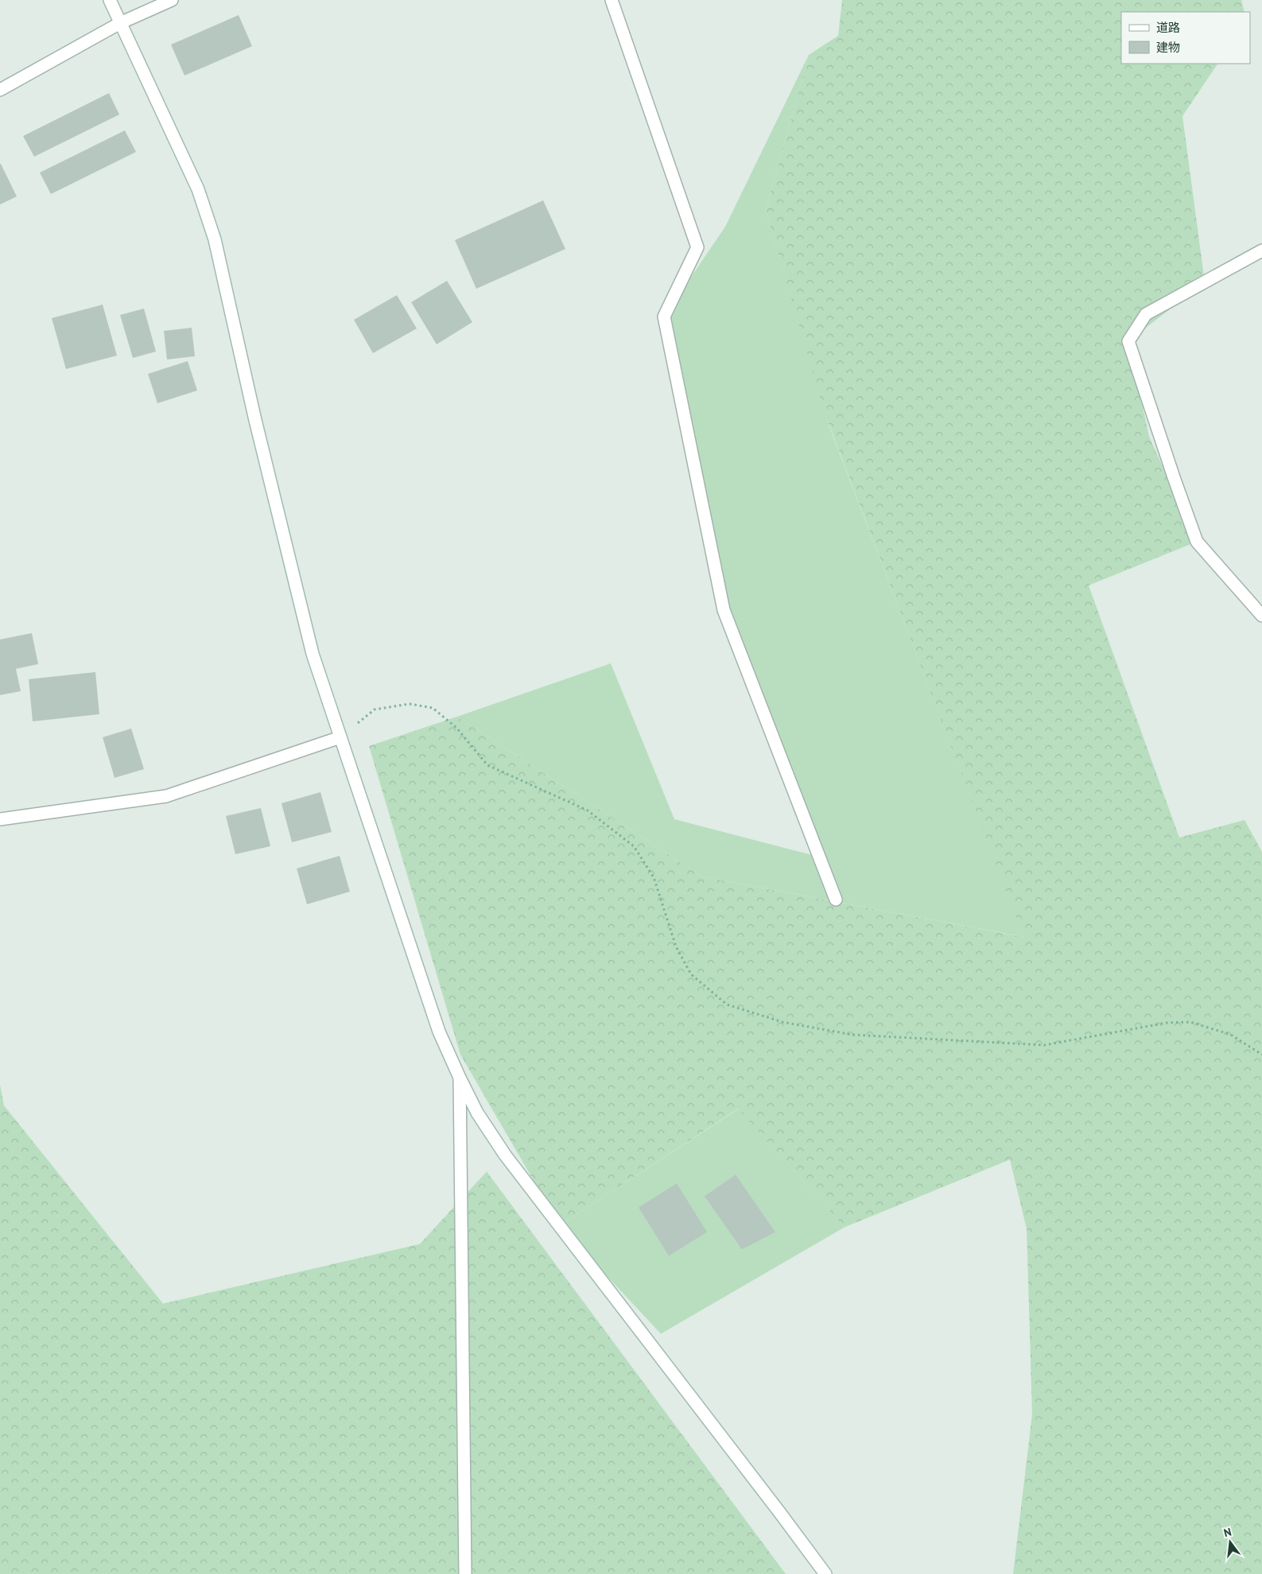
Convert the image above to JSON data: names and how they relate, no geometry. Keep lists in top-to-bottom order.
{
  "legend": ["道路", "建物"],
  "north": "top"
}
